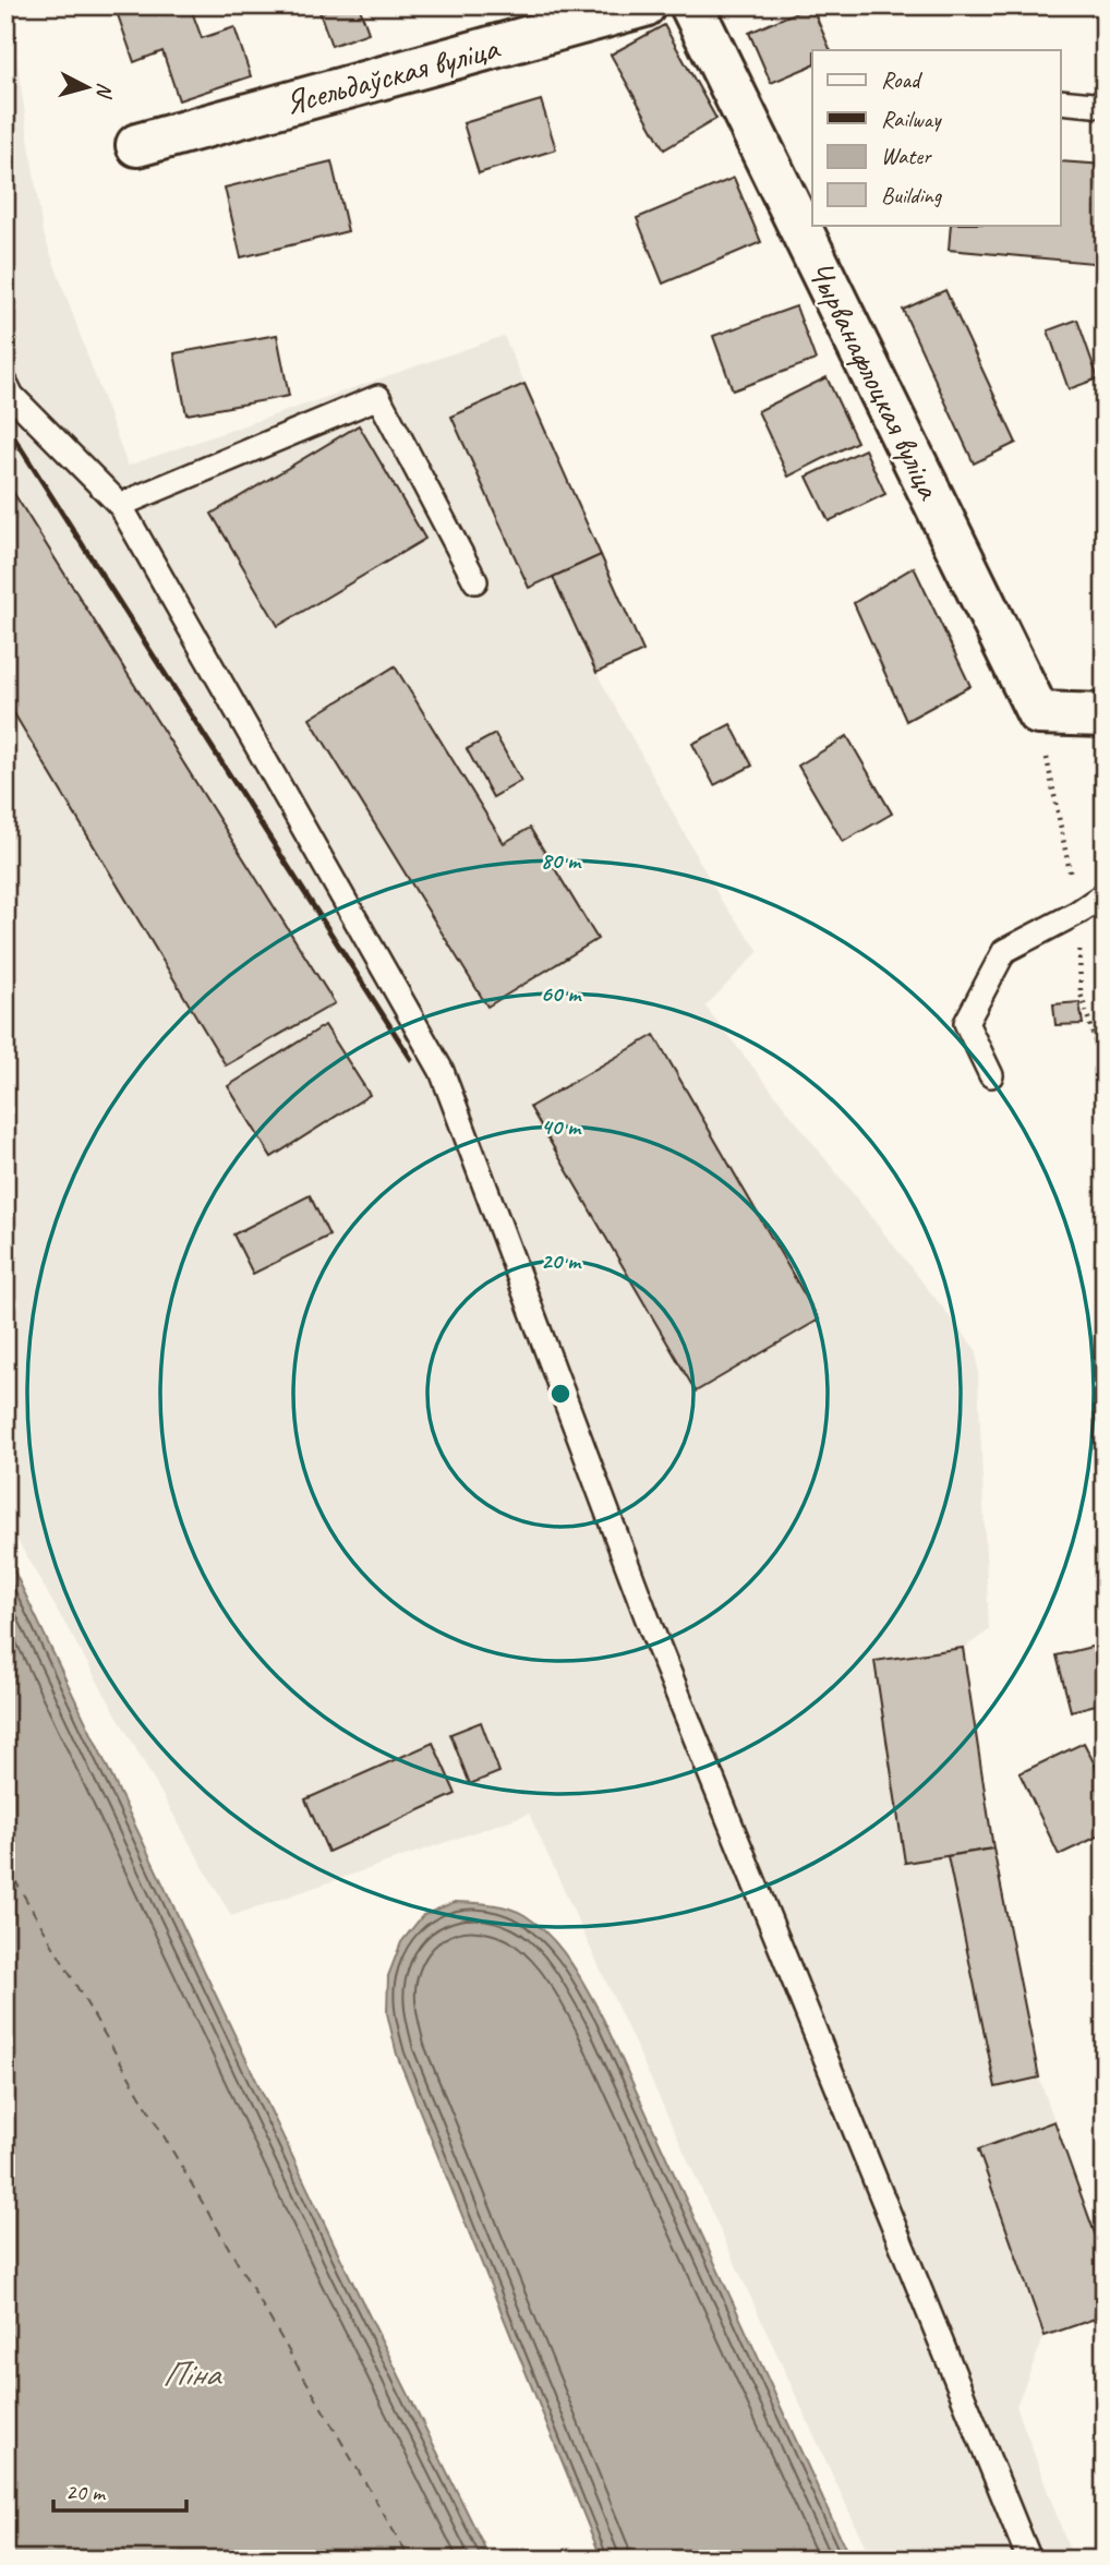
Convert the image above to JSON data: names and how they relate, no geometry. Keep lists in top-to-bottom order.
{
  "streets": {
    "street": ["Ясельдаўская вуліца", "Чырванафлоцкая вуліца"]
  },
  "water": ["Піна"],
  "legend": [
    "Road",
    "Railway",
    "Water",
    "Building"
  ],
  "scale_bar": "20 m",
  "north": "right",
  "rings": [
    "80 m",
    "60 m",
    "40 m",
    "20 m"
  ]
}
